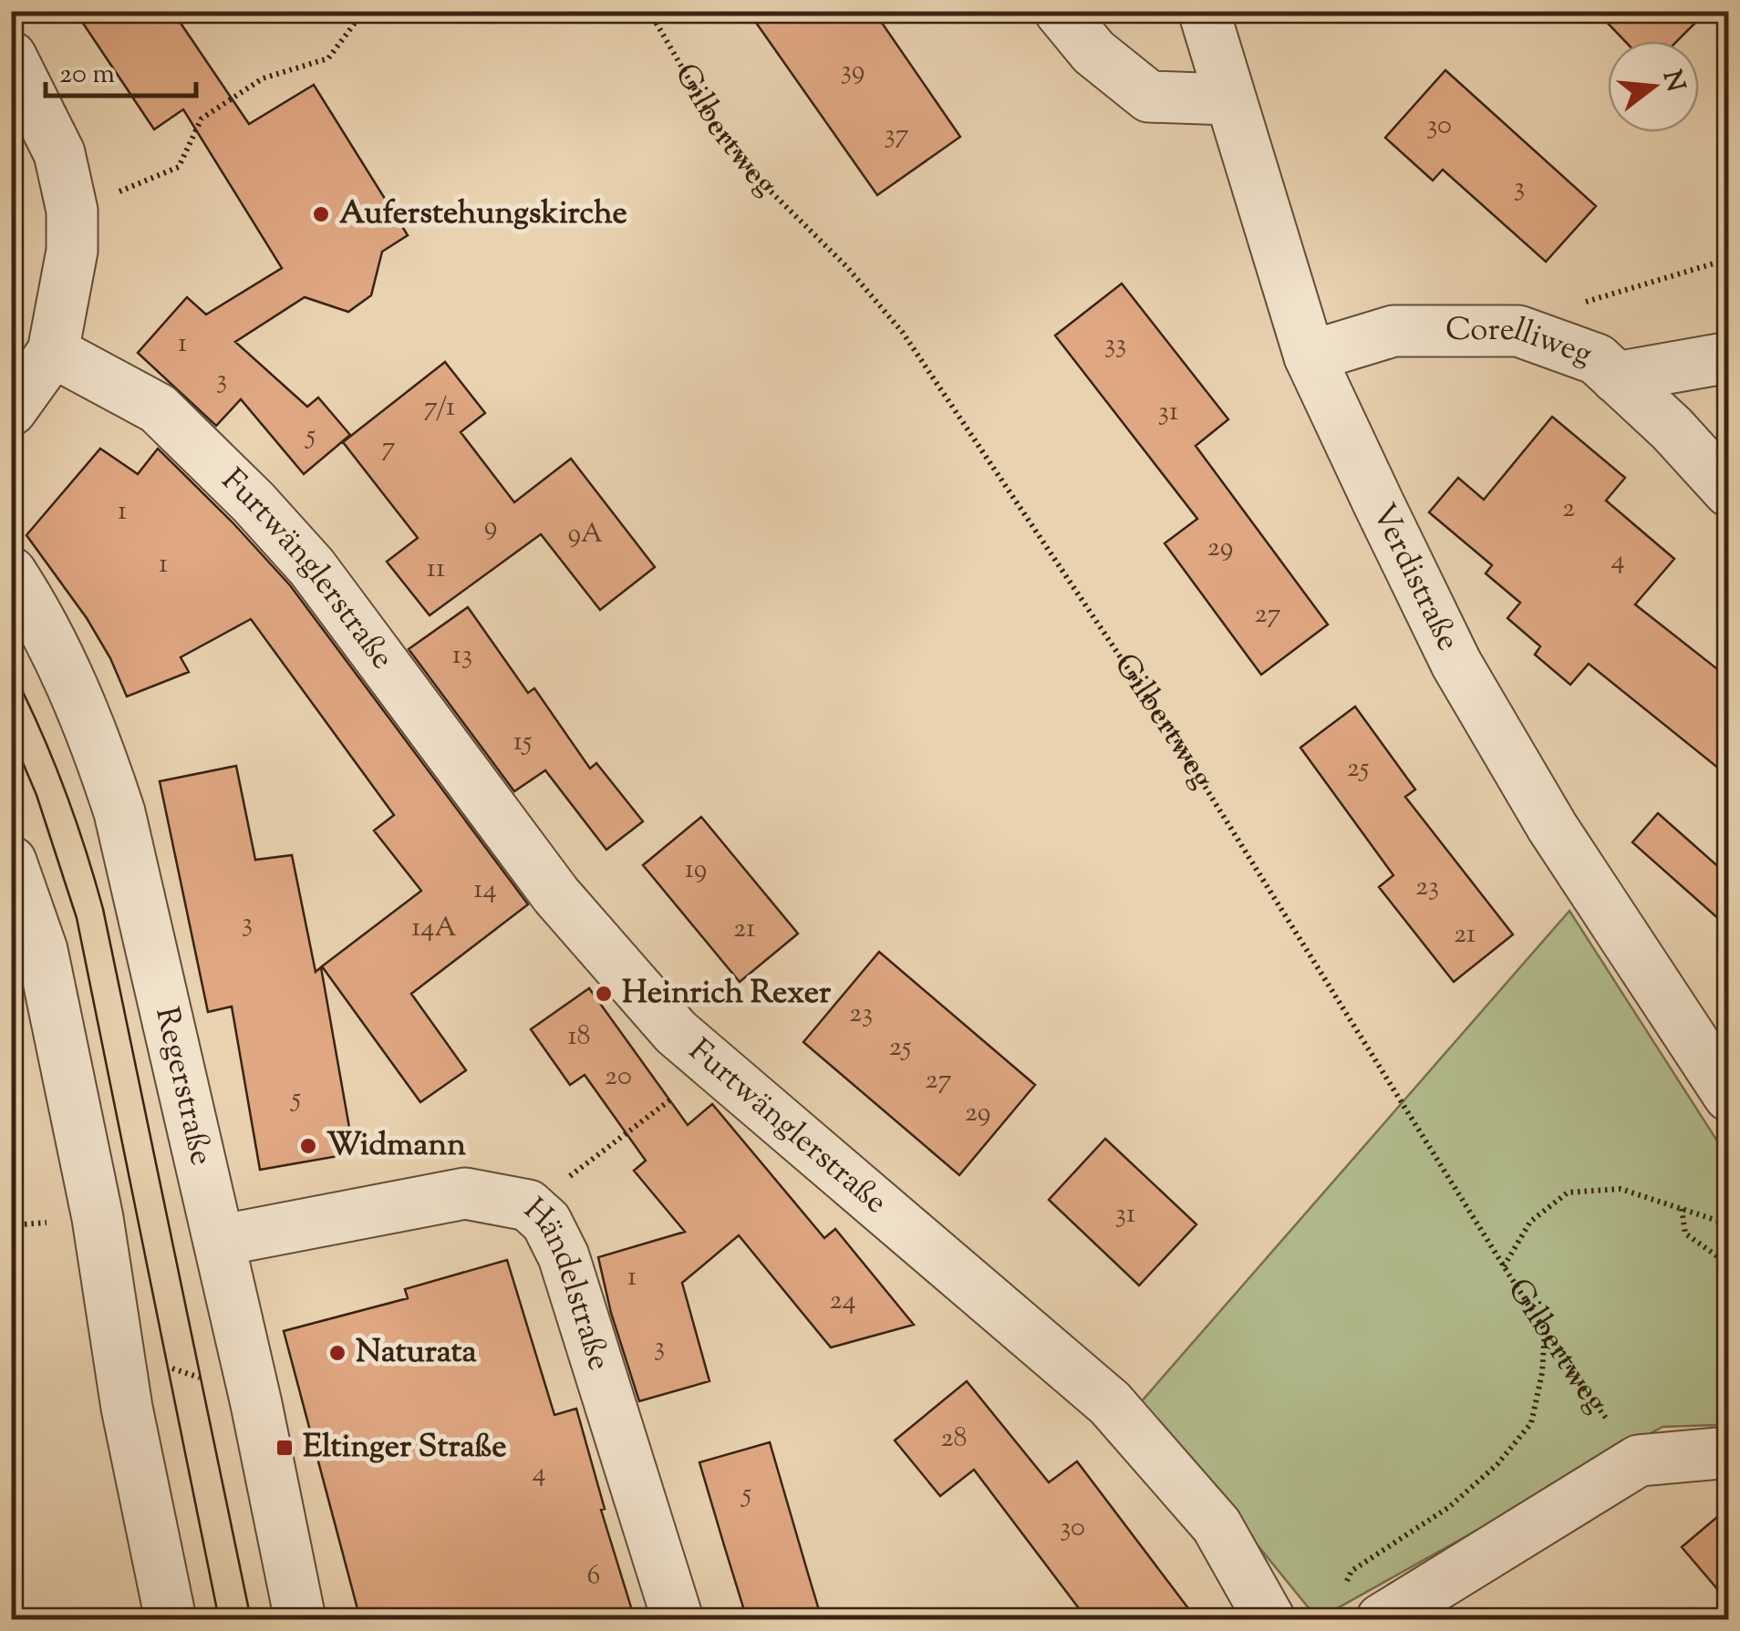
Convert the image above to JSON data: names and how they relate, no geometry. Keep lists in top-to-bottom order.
{
  "streets": {
    "street": [
      "Corelliweg",
      "Furtwänglerstraße",
      "Verdistraße",
      "Regerstraße",
      "Händelstraße"
    ],
    "path": ["Gilbertweg"]
  },
  "crossings": [
    ["Corelliweg", "Verdistraße"],
    ["Regerstraße", "Händelstraße"]
  ],
  "places": {
    "other": [
      "Auferstehungskirche",
      "Heinrich Rexer",
      "Widmann",
      "Naturata"
    ],
    "transit": ["Eltinger Straße"]
  },
  "house_numbers": [
    "39",
    "30",
    "37",
    "3",
    "1",
    "33",
    "3",
    "7/1",
    "31",
    "5",
    "7",
    "2",
    "1",
    "9",
    "9A",
    "29",
    "4",
    "1",
    "11",
    "27",
    "13",
    "15",
    "25",
    "19",
    "23",
    "14",
    "3",
    "14A",
    "21",
    "21",
    "23",
    "18",
    "25",
    "20",
    "27",
    "5",
    "29",
    "31",
    "1",
    "24",
    "3",
    "28",
    "4",
    "5",
    "30",
    "6"
  ],
  "scale_bar": "20 m",
  "north": "right"
}
